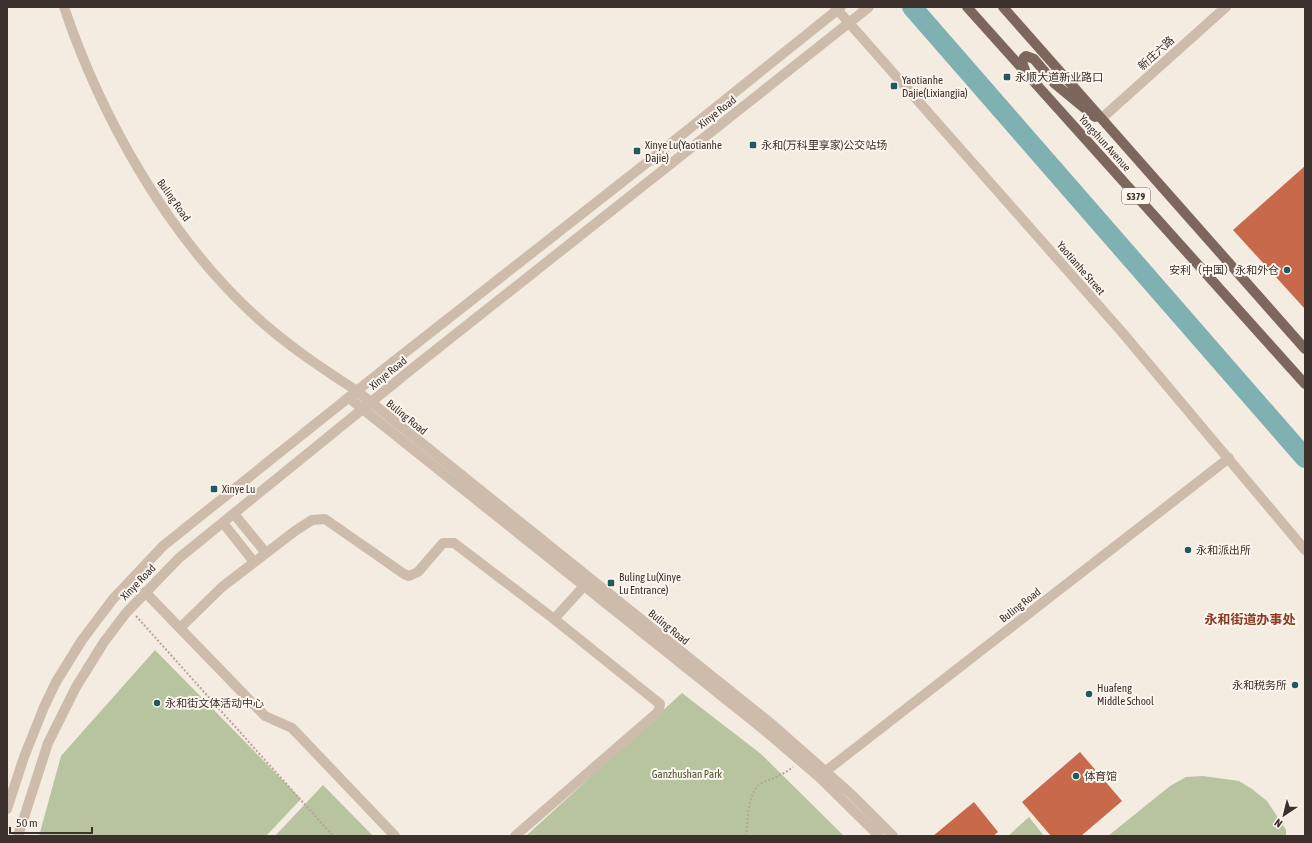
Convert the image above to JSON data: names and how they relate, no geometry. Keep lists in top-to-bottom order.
{
  "streets": {
    "main road": ["Yongshun Avenue", "S379"],
    "street": [
      "新庄六路",
      "Xinye Road",
      "Buling Road",
      "Yaotianhe Street"
    ]
  },
  "crossings": [
    ["新庄六路", "Yongshun Avenue"],
    ["Xinye Road", "Buling Road"],
    ["Xinye Road", "Yaotianhe Street"],
    ["Buling Road", "Yaotianhe Street"]
  ],
  "districts": ["永和街道办事处"],
  "parks": ["Ganzhushan Park"],
  "places": {
    "transit": [
      "永顺大道新业路口",
      "Yaotianhe Dajie(Lixiangjia)",
      "永和(万科里享家)公交站场",
      "Xinye Lu(Yaotianhe Dajie)",
      "Xinye Lu",
      "Buling Lu(Xinye Lu Entrance)"
    ],
    "other": [
      "安利（中国）永和外仓",
      "永和派出所",
      "永和税务所",
      "Huafeng Middle School",
      "永和街文体活动中心",
      "体育馆"
    ]
  },
  "scale_bar": "50 m",
  "north": "bottom left"
}
